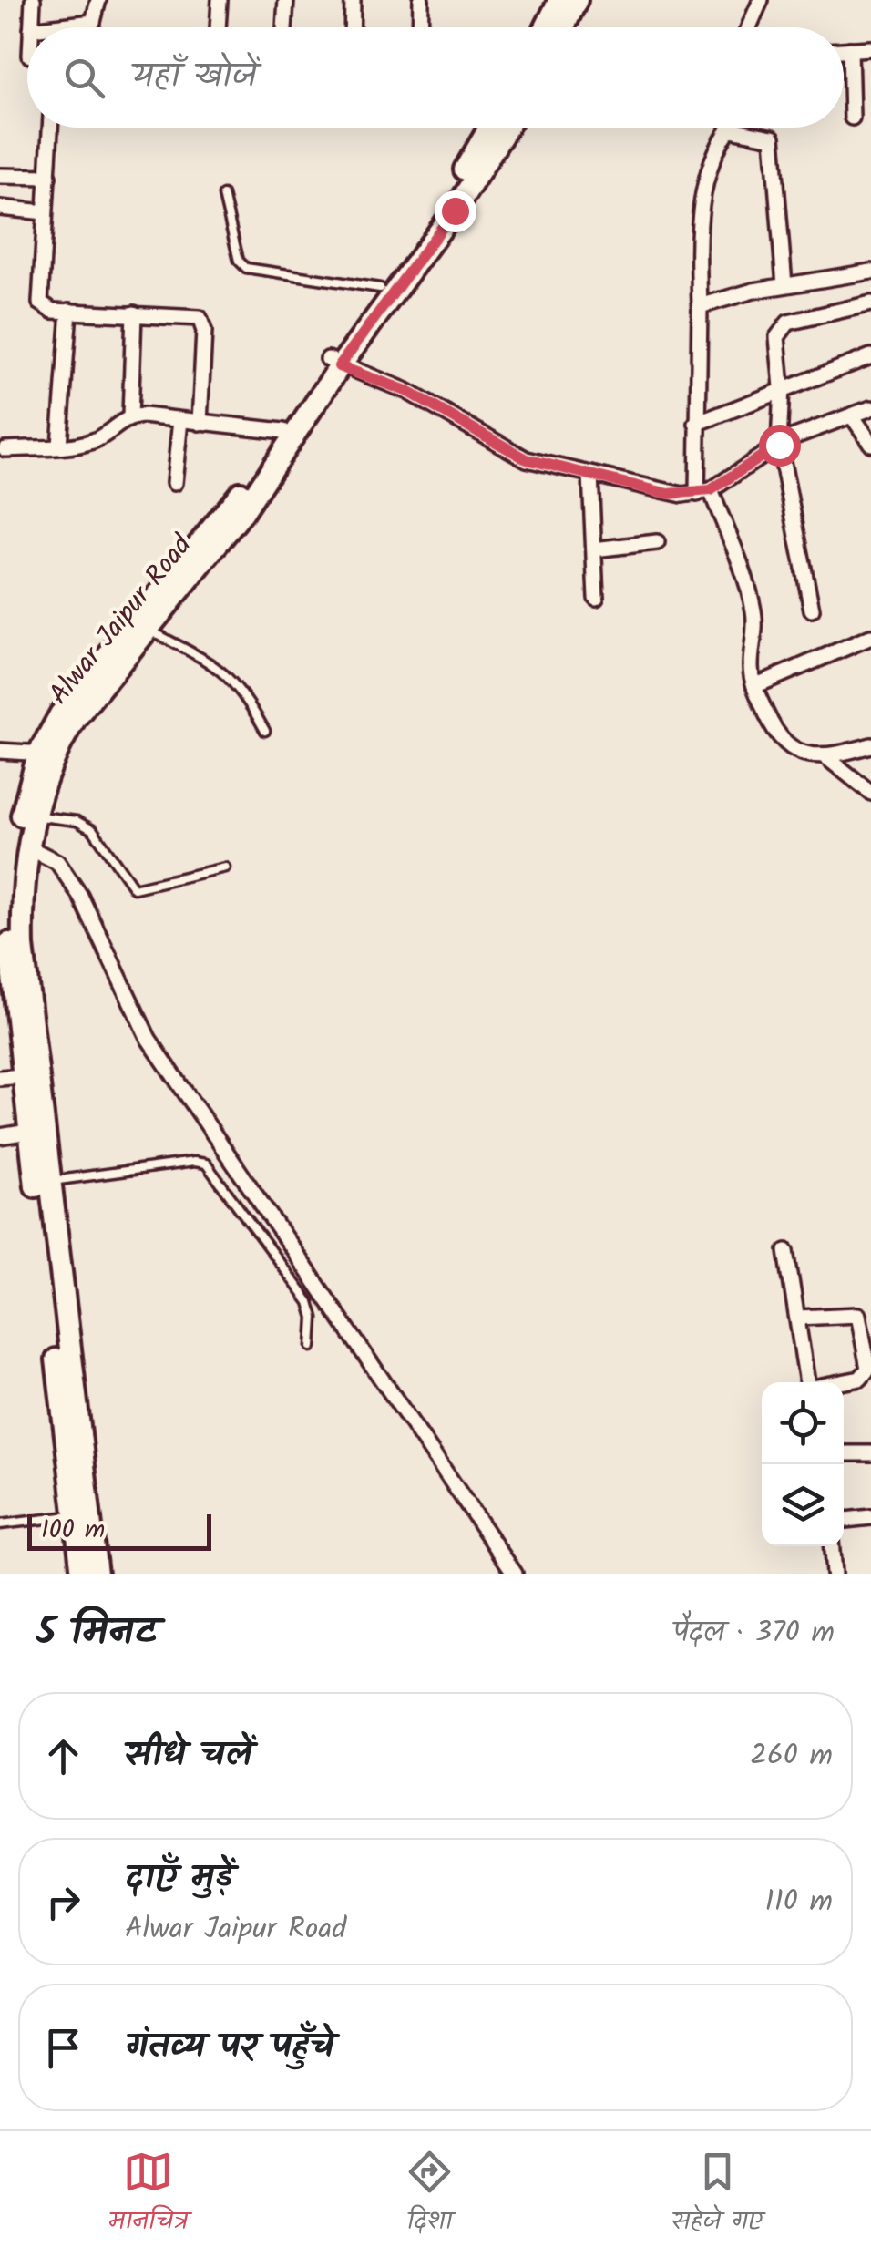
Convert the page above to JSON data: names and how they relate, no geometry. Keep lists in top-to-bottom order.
{
  "streets": {
    "main road": ["Alwar Jaipur Road"]
  },
  "scale_bar": "100 m",
  "page": {
    "search": "यहाँ खोजें",
    "scale": "100 m",
    "heading": ["5 मिनट", "पैदल · 370 m"],
    "list": [
      ["सीधे चलें", "260 m"],
      ["दाएँ मुड़ें", "Alwar Jaipur Road", "110 m"],
      "गंतव्य पर पहुँचे"
    ],
    "nav": ["मानचित्र", "दिशा", "सहेजे गए"]
  }
}
